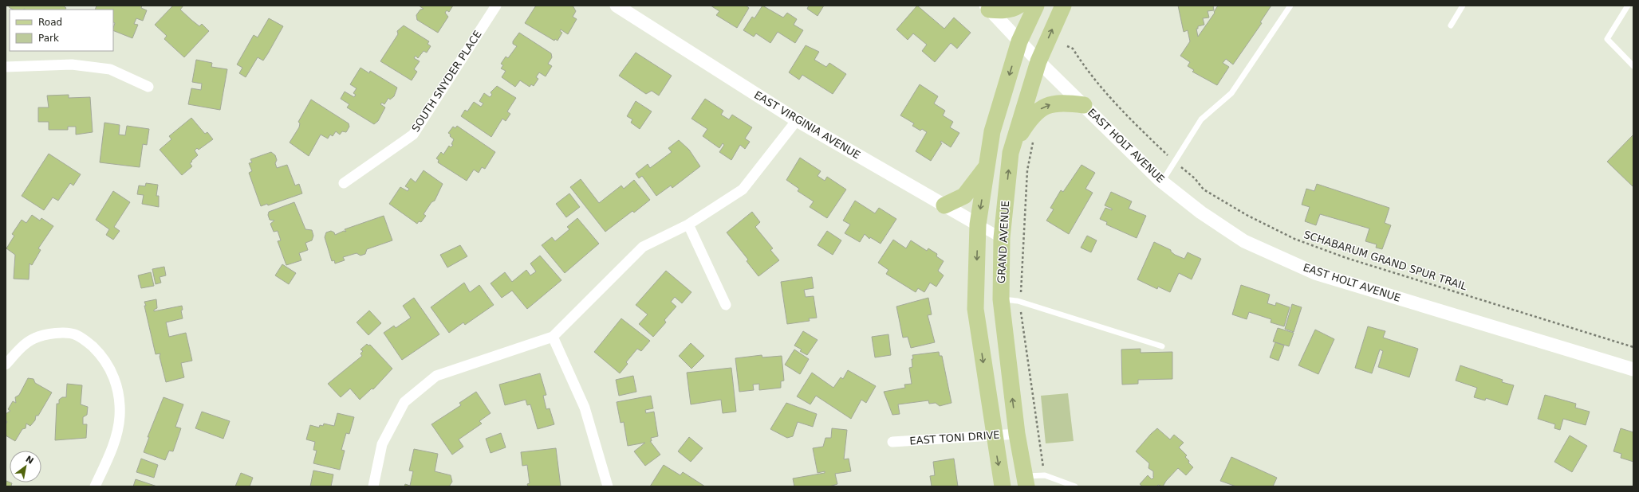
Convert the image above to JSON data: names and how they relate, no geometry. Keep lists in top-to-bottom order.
{
  "streets": {
    "main road": ["GRAND AVENUE"],
    "street": [
      "SOUTH SNYDER PLACE",
      "EAST VIRGINIA AVENUE",
      "EAST HOLT AVENUE",
      "EAST TONI DRIVE"
    ],
    "path": ["SCHABARUM GRAND SPUR TRAIL"]
  },
  "crossings": [
    ["EAST VIRGINIA AVENUE", "GRAND AVENUE"],
    ["EAST HOLT AVENUE", "GRAND AVENUE"],
    ["GRAND AVENUE", "EAST TONI DRIVE"]
  ],
  "legend": ["Road", "Park"],
  "north": "top right"
}
